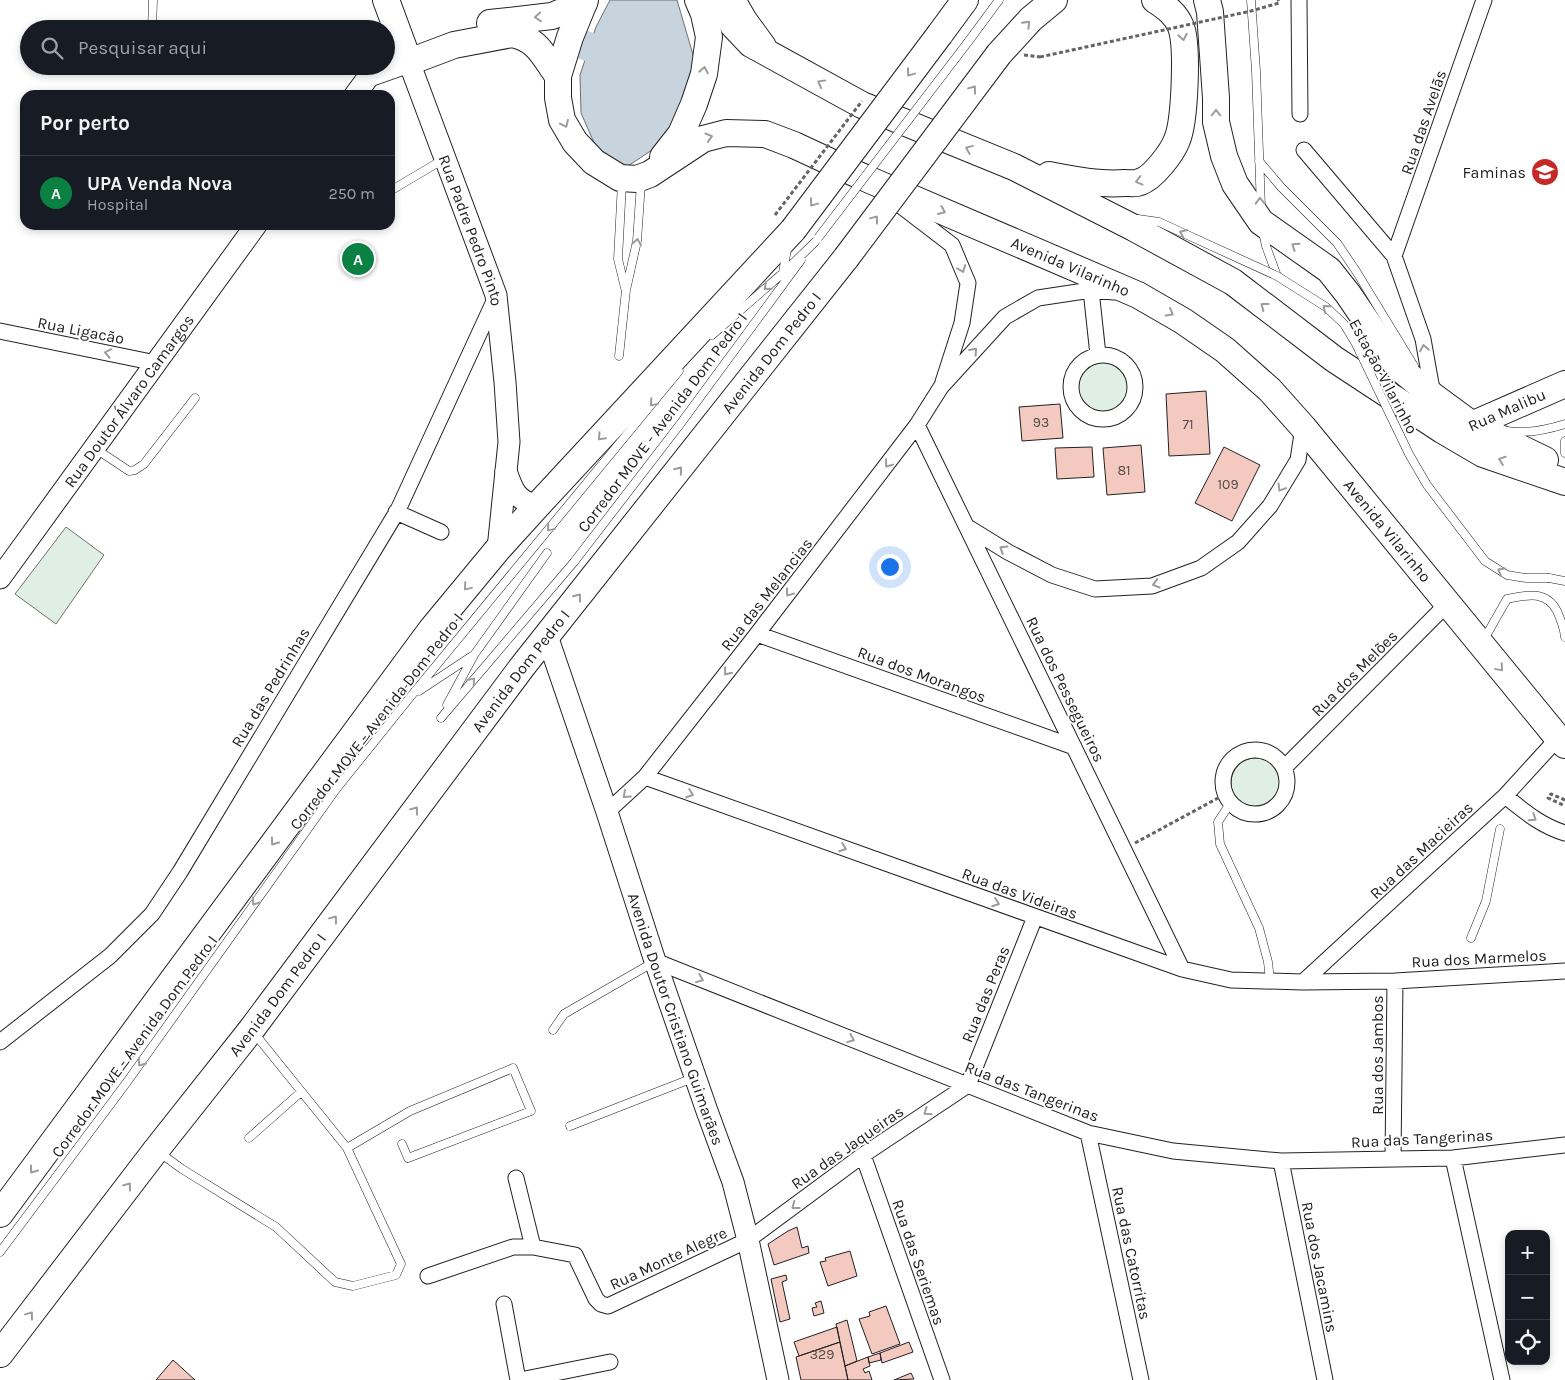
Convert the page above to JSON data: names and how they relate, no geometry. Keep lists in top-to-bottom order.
{
  "streets": {
    "highway": [
      "Rua Padre Pedro Pinto",
      "Avenida Vilarinho",
      "Avenida Dom Pedro I",
      "Rua Malibu"
    ],
    "main road": ["Rua Doutor Álvaro Camargos", "Avenida Doutor Cristiano Guimarães"],
    "street": [
      "Rua das Avelãs",
      "Rua Ligacão",
      "Rua das Melancias",
      "Rua dos Melões",
      "Rua dos Morangos",
      "Rua das Pedrinhas",
      "Rua dos Pessegueiros",
      "Rua das Macieiras",
      "Rua das Videiras",
      "Rua dos Marmelos",
      "Rua das Peras",
      "Rua dos Jambos",
      "Rua das Tangerinas",
      "Rua das Jaqueiras",
      "Rua das Catorritas",
      "Rua Monte Alegre",
      "Rua das Seriemas",
      "Rua dos Jacamins"
    ],
    "lane": ["Estação Vilarinho", "Corredor MOVE - Avenida Dom Pedro I"]
  },
  "crossings": [
    ["Rua Padre Pedro Pinto", "Rua das Pedrinhas"],
    ["Avenida Vilarinho", "Rua das Melancias"],
    ["Avenida Vilarinho", "Rua dos Melões"],
    ["Avenida Vilarinho", "Rua das Macieiras"],
    ["Rua Ligacão", "Rua Doutor Álvaro Camargos"],
    ["Avenida Dom Pedro I", "Avenida Doutor Cristiano Guimarães"],
    ["Rua das Melancias", "Rua dos Morangos"],
    ["Rua das Melancias", "Rua dos Pessegueiros"],
    ["Rua das Melancias", "Rua das Videiras"],
    ["Rua das Melancias", "Avenida Doutor Cristiano Guimarães"],
    ["Rua dos Morangos", "Rua dos Pessegueiros"],
    ["Rua dos Pessegueiros", "Rua das Videiras"],
    ["Rua das Macieiras", "Rua das Videiras"],
    ["Rua das Videiras", "Rua dos Marmelos"],
    ["Rua das Videiras", "Rua das Peras"],
    ["Rua das Videiras", "Rua dos Jambos"],
    ["Rua dos Marmelos", "Rua dos Jambos"],
    ["Rua das Peras", "Rua das Tangerinas"],
    ["Rua das Peras", "Rua das Jaqueiras"],
    ["Avenida Doutor Cristiano Guimarães", "Rua das Tangerinas"],
    ["Avenida Doutor Cristiano Guimarães", "Rua das Jaqueiras"],
    ["Avenida Doutor Cristiano Guimarães", "Rua Monte Alegre"],
    ["Rua dos Jambos", "Rua das Tangerinas"],
    ["Rua das Tangerinas", "Rua das Jaqueiras"],
    ["Rua das Tangerinas", "Rua das Catorritas"],
    ["Rua das Tangerinas", "Rua dos Jacamins"],
    ["Rua das Jaqueiras", "Rua Monte Alegre"],
    ["Rua das Jaqueiras", "Rua das Seriemas"]
  ],
  "one_way": [
    "Rua Ligacão",
    "Rua das Videiras",
    "Rua das Tangerinas",
    "Rua das Jaqueiras"
  ],
  "places": {
    "school or university": ["Faminas"]
  },
  "house_numbers": [
    "93",
    "71",
    "81",
    "109",
    "329"
  ],
  "page": {
    "search": "Pesquisar aqui",
    "heading": "Por perto",
    "list": [
      {
        "mark": "A",
        "name": "UPA Venda Nova",
        "note": "Hospital",
        "value": "250 m"
      }
    ],
    "pins": "A",
    "map_buttons": ["+", "−"]
  }
}
